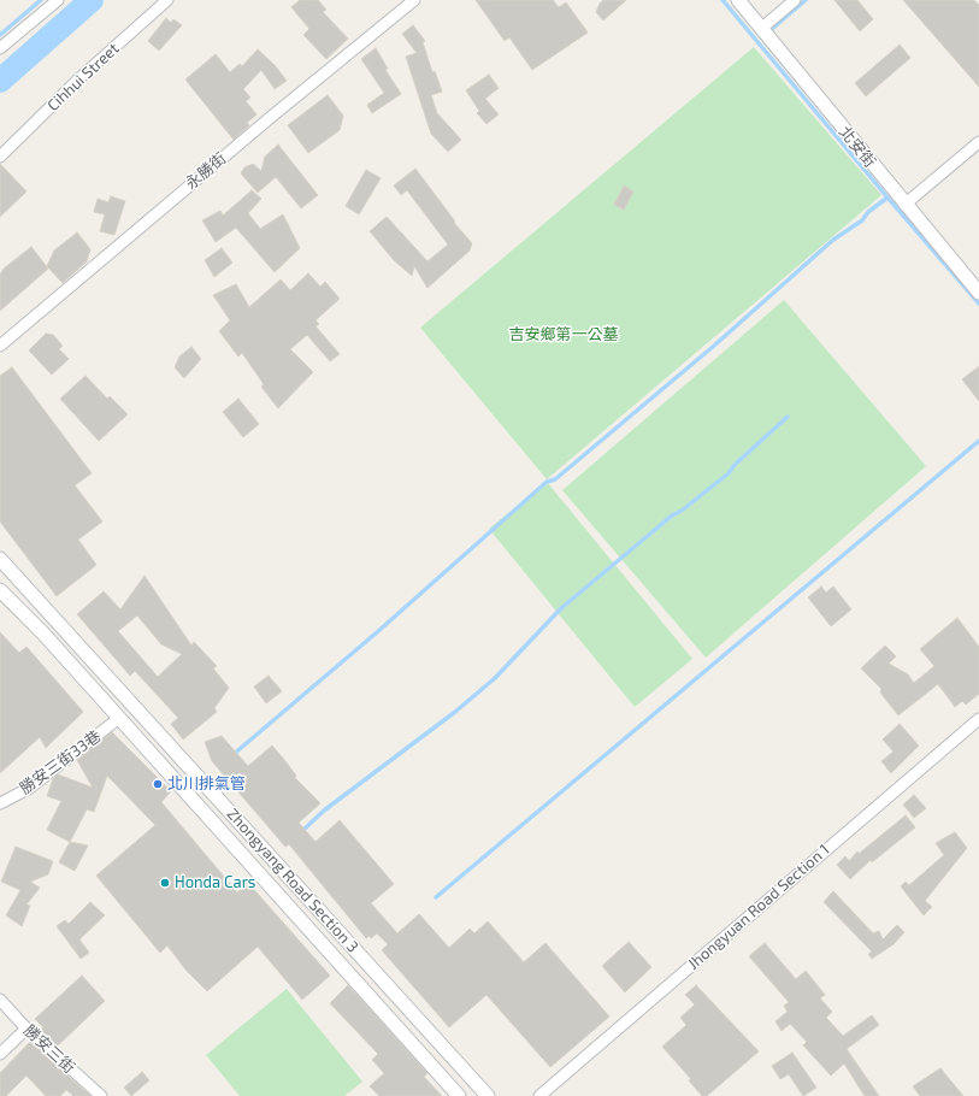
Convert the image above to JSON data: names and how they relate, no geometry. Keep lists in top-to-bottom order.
{
  "streets": {
    "street": [
      "Cihhui Street",
      "北安街",
      "永勝街",
      "勝安三街33巷",
      "Zhongyang Road Section 3",
      "Jhongyuan Road Section 1",
      "勝安三街"
    ]
  },
  "crossings": [
    ["勝安三街33巷", "Zhongyang Road Section 3"]
  ],
  "parks": ["吉安鄉第一公墓"],
  "places": ["北川排氣管", "Honda Cars"]
}
